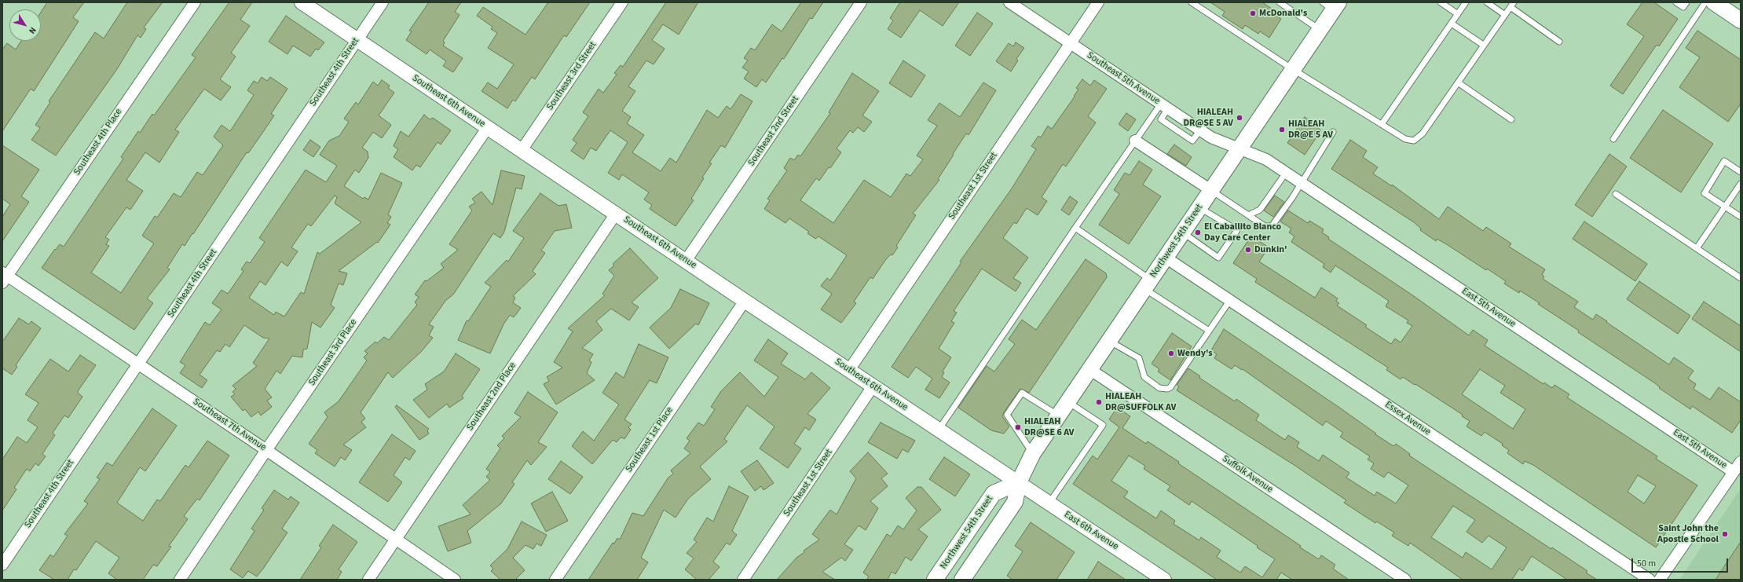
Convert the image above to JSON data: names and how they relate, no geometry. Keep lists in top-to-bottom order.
{
  "streets": {
    "main road": ["Northwest 54th Street"],
    "street": [
      "Southeast 4th Street",
      "Southeast 3rd Street",
      "Southeast 5th Avenue",
      "Southeast 6th Avenue",
      "Southeast 2nd Street",
      "Southeast 4th Place",
      "Southeast 1st Street",
      "East 5th Avenue",
      "Southeast 3rd Place",
      "Southeast 2nd Place",
      "Essex Avenue",
      "Southeast 7th Avenue",
      "Southeast 1st Place",
      "Suffolk Avenue",
      "East 6th Avenue"
    ]
  },
  "crossings": [
    ["Southeast 4th Street", "Southeast 6th Avenue"],
    ["Southeast 4th Street", "Southeast 7th Avenue"],
    ["Southeast 3rd Street", "Southeast 6th Avenue"],
    ["Southeast 5th Avenue", "Southeast 1st Street"],
    ["Southeast 5th Avenue", "Northwest 54th Street"],
    ["Southeast 5th Avenue", "East 5th Avenue"],
    ["Southeast 6th Avenue", "Southeast 2nd Street"],
    ["Southeast 6th Avenue", "Southeast 1st Street"],
    ["Southeast 6th Avenue", "Northwest 54th Street"],
    ["Southeast 6th Avenue", "Southeast 3rd Place"],
    ["Southeast 6th Avenue", "Southeast 2nd Place"],
    ["Southeast 6th Avenue", "Southeast 1st Place"],
    ["Southeast 6th Avenue", "East 6th Avenue"],
    ["Southeast 4th Place", "Southeast 7th Avenue"],
    ["Northwest 54th Street", "East 5th Avenue"],
    ["Northwest 54th Street", "Essex Avenue"],
    ["Northwest 54th Street", "Suffolk Avenue"],
    ["Northwest 54th Street", "East 6th Avenue"],
    ["Southeast 3rd Place", "Southeast 7th Avenue"],
    ["Southeast 2nd Place", "Southeast 7th Avenue"]
  ],
  "places": [
    "McDonald's",
    "HIALEAH DR@SE 5 AV",
    "HIALEAH DR@E 5 AV",
    "El Caballito Blanco Day Care Center",
    "Dunkin'",
    "Wendy's",
    "HIALEAH DR@SUFFOLK AV",
    "HIALEAH DR@SE 6 AV",
    "Saint John the Apostle School"
  ],
  "scale_bar": "50 m",
  "north": "bottom right"
}
